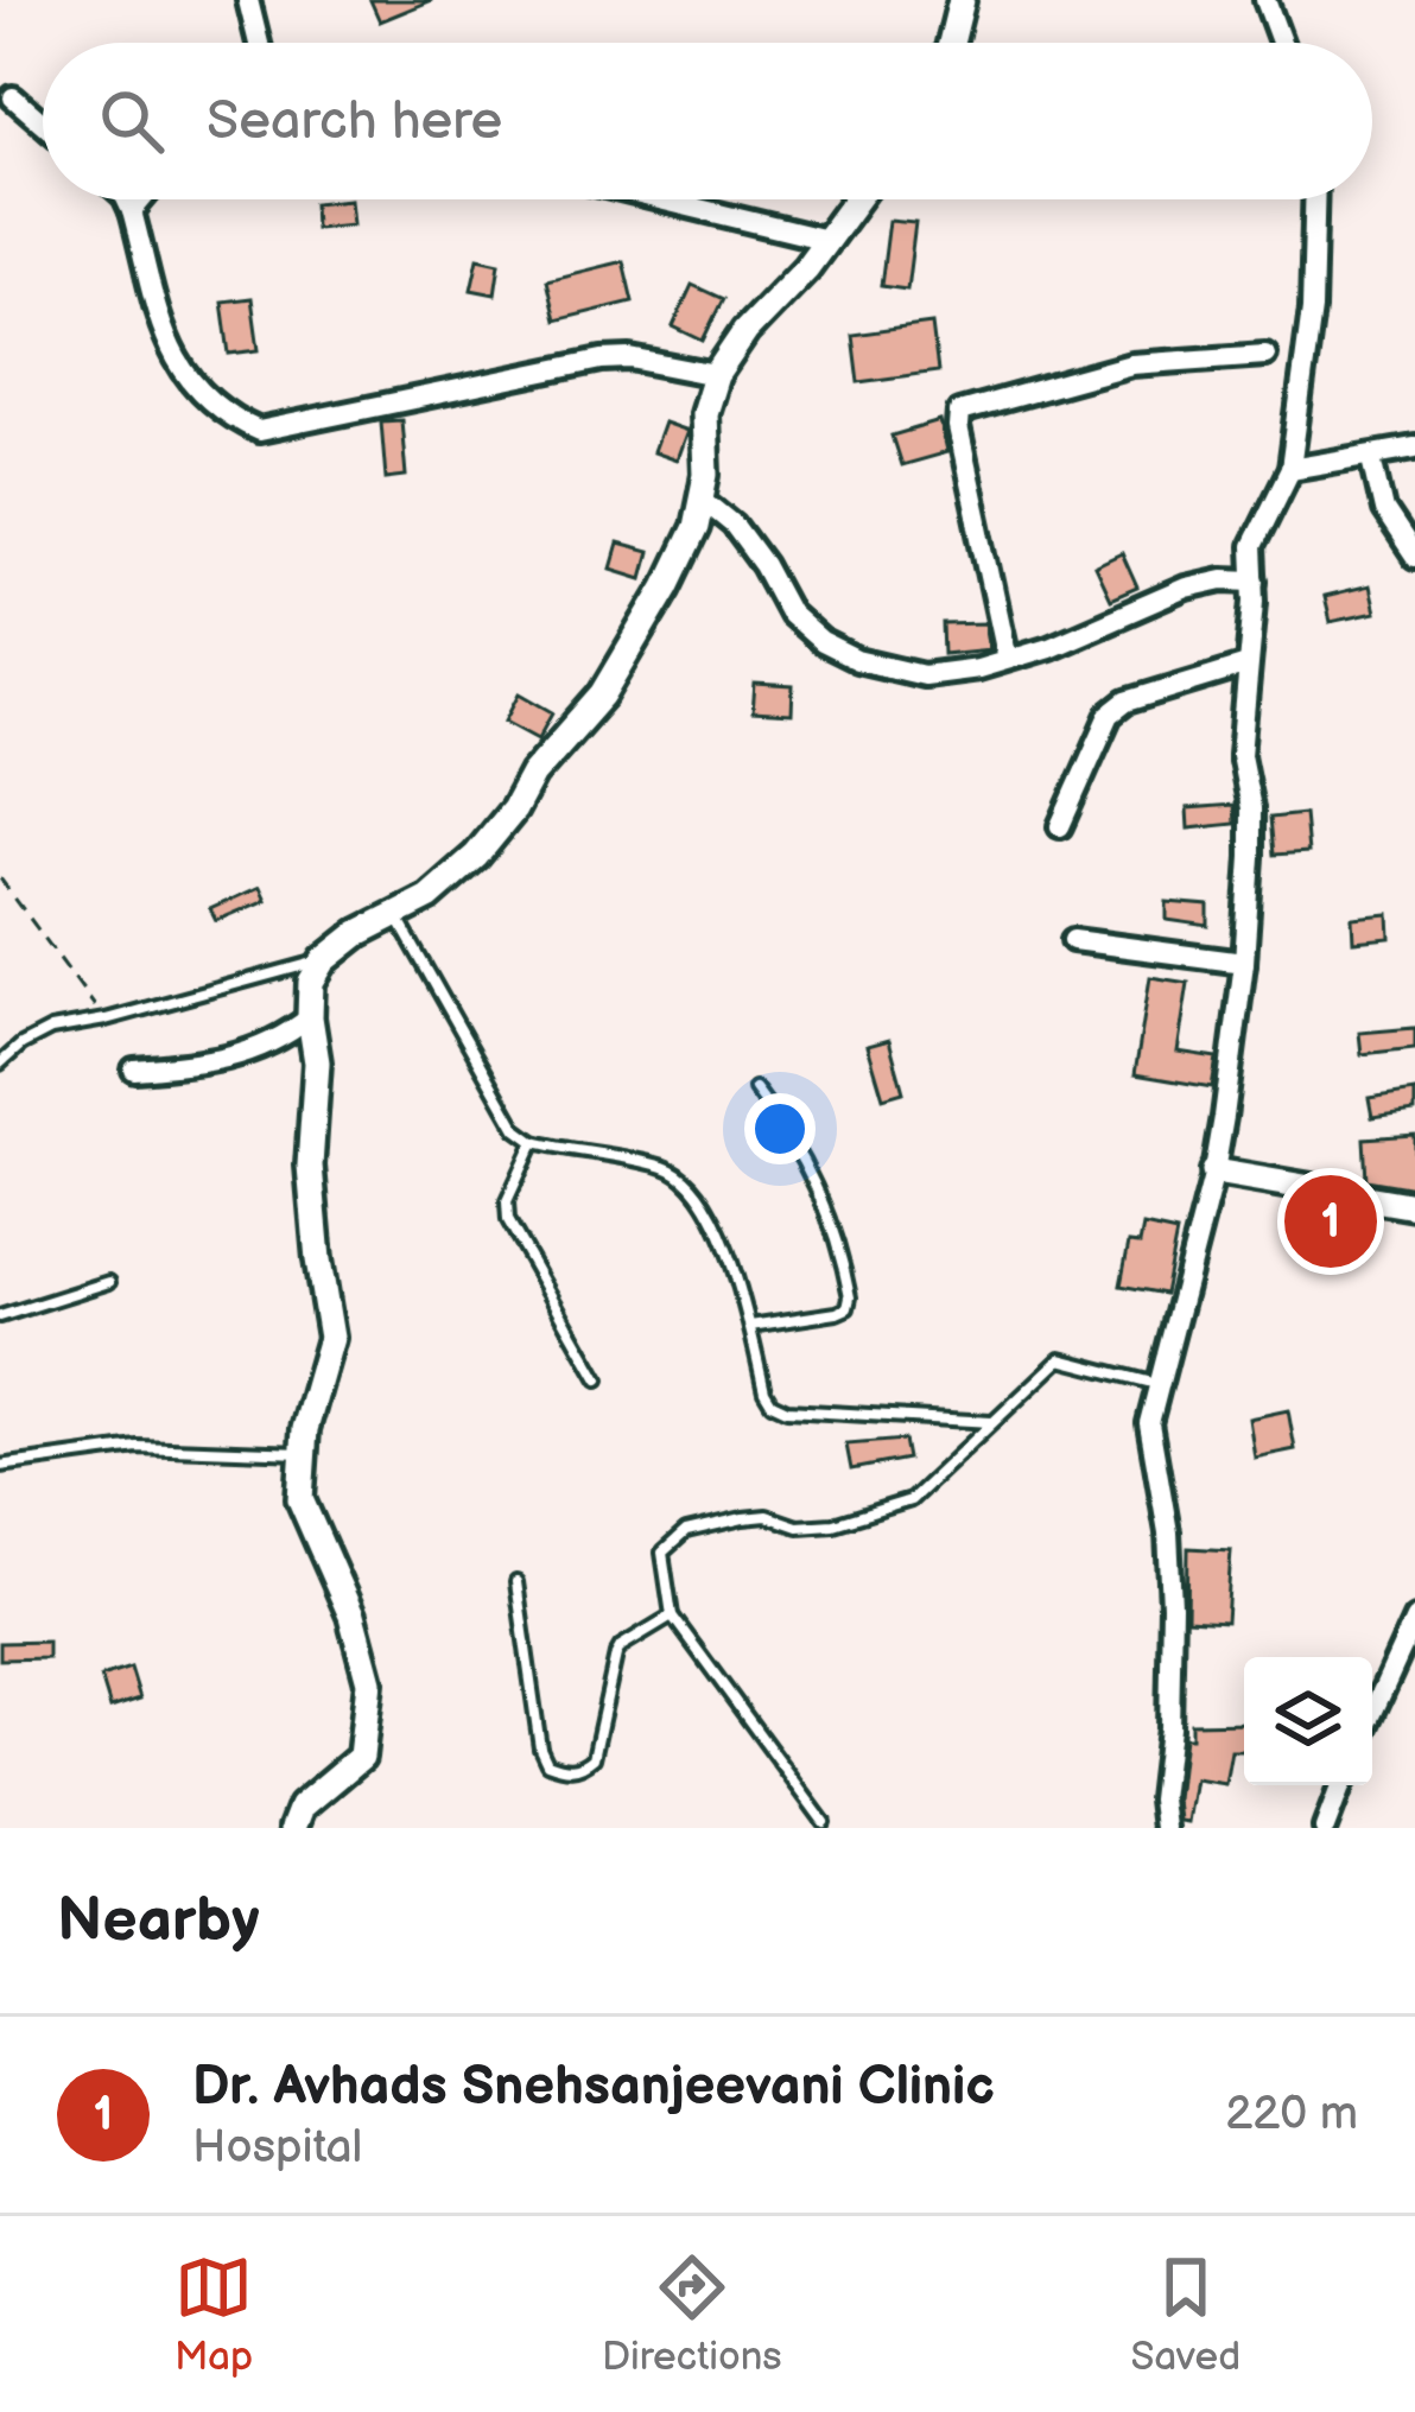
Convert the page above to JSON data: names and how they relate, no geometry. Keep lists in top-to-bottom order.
{
  "page": {
    "search": "Search here",
    "pins": "1",
    "heading": "Nearby",
    "list": [
      {
        "mark": "1",
        "name": "Dr. Avhads Snehsanjeevani Clinic",
        "note": "Hospital",
        "value": "220 m"
      }
    ],
    "nav": ["Map", "Directions", "Saved"]
  }
}
